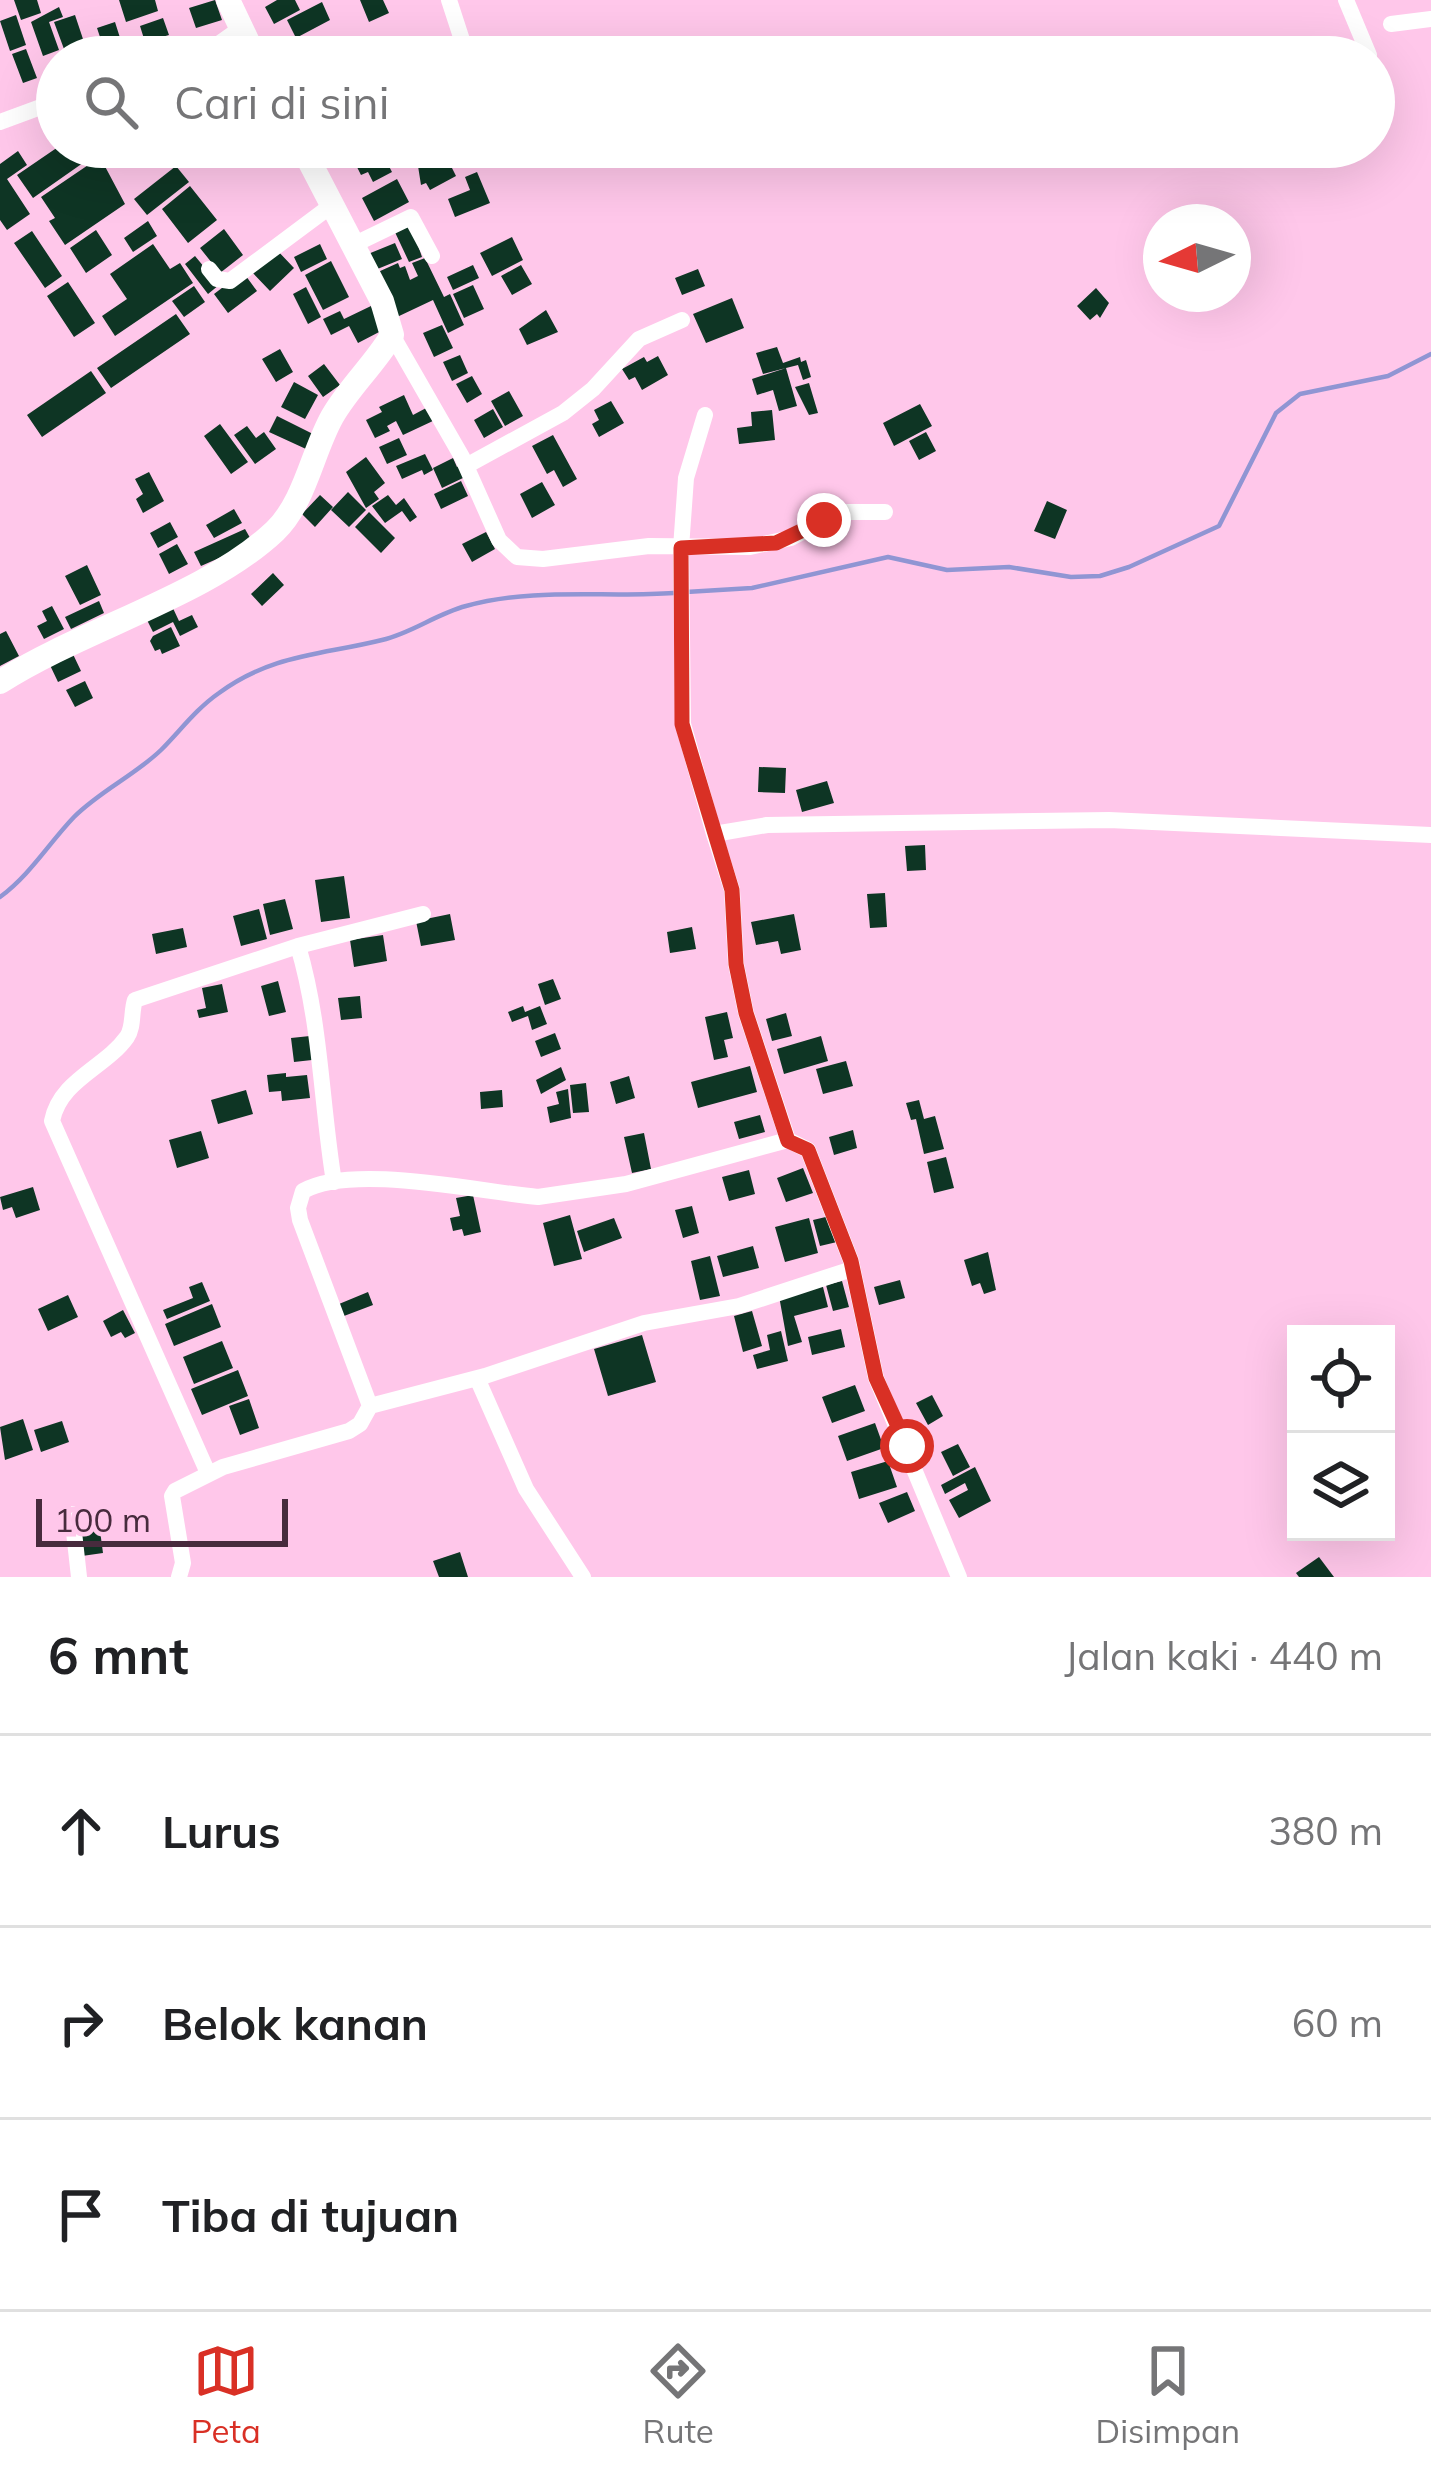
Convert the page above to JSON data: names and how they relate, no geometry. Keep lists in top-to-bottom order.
{
  "scale_bar": "100 m",
  "north": "left",
  "page": {
    "search": "Cari di sini",
    "scale": "100 m",
    "heading": ["6 mnt", "Jalan kaki · 440 m"],
    "list": [
      ["Lurus", "380 m"],
      ["Belok kanan", "60 m"],
      "Tiba di tujuan"
    ],
    "nav": ["Peta", "Rute", "Disimpan"]
  }
}
